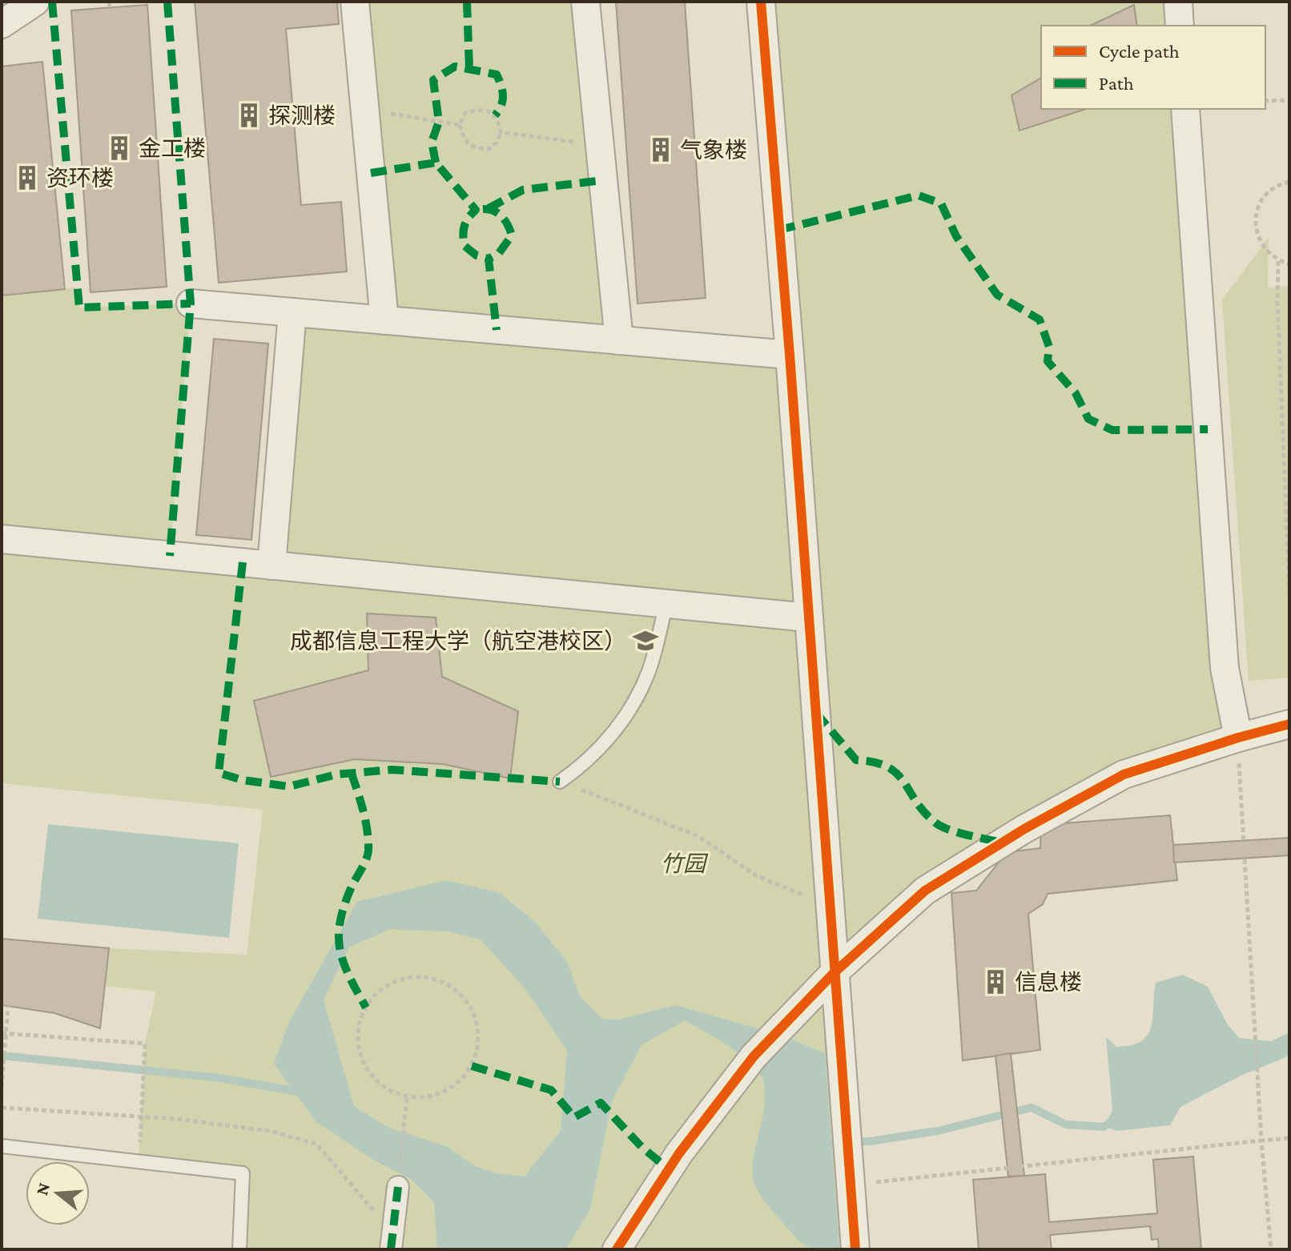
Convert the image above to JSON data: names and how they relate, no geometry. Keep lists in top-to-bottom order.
{
  "parks": ["竹园"],
  "places": {
    "building": [
      "探测楼",
      "金工楼",
      "气象楼",
      "资环楼",
      "信息楼"
    ],
    "school or university": ["成都信息工程大学（航空港校区）"]
  },
  "legend": ["Cycle path", "Path"],
  "north": "left"
}
